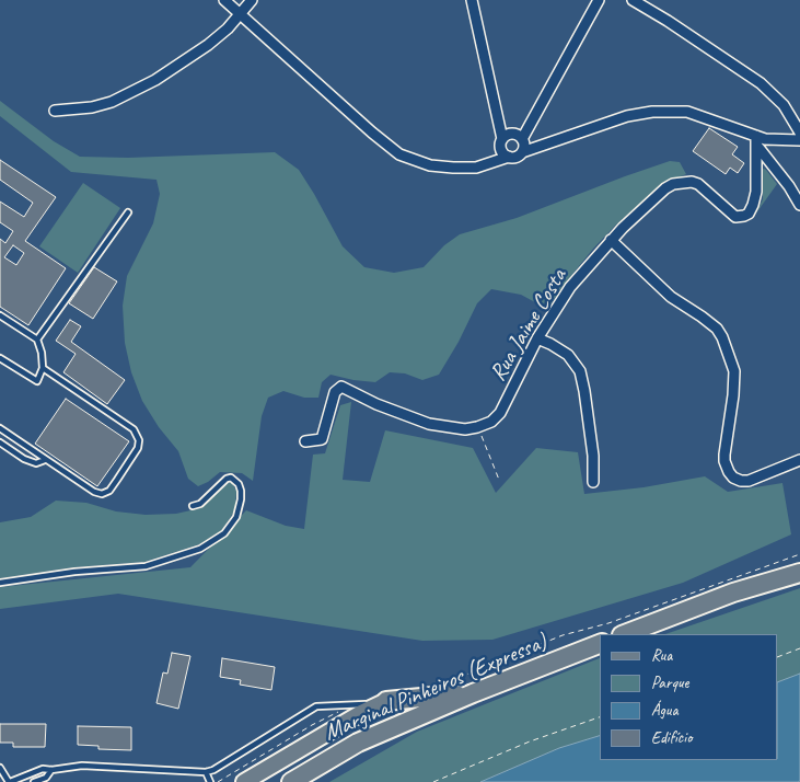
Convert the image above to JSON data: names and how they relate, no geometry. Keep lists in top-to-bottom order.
{
  "streets": {
    "highway": ["Marginal Pinheiros (Expressa)"],
    "street": ["Rua Jaime Costa"]
  },
  "legend": [
    "Rua",
    "Parque",
    "Água",
    "Edifício"
  ]
}
